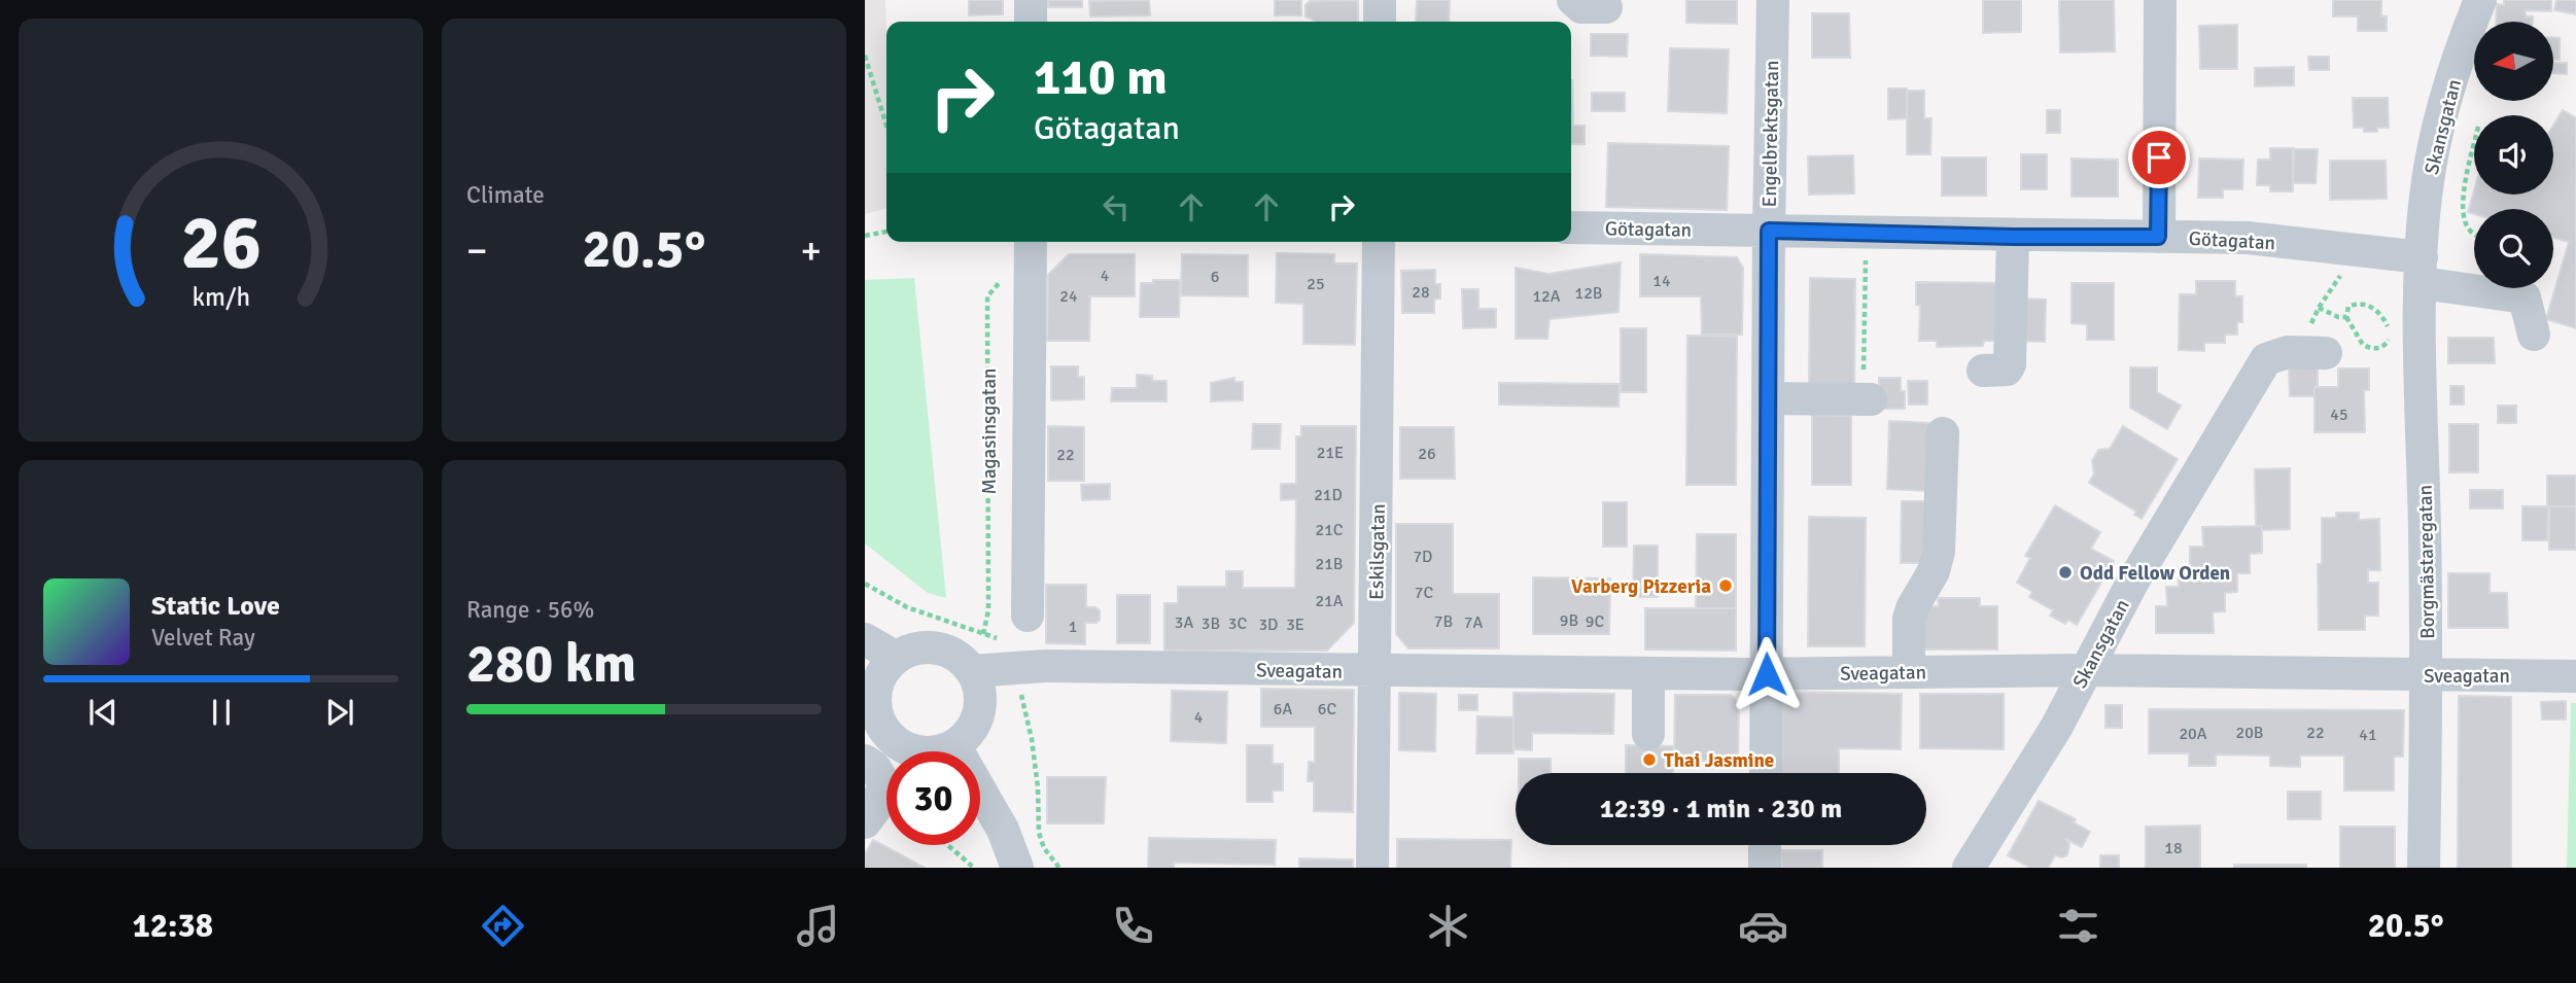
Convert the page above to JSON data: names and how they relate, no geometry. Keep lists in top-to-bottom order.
{
  "streets": {
    "street": [
      "Skansgatan",
      "Engelbrektsgatan",
      "Götagatan",
      "Magasinsgatan",
      "Eskilsgatan",
      "Borgmästaregatan",
      "Sveagatan"
    ]
  },
  "crossings": [
    ["Skansgatan", "Götagatan"],
    ["Skansgatan", "Borgmästaregatan"],
    ["Skansgatan", "Sveagatan"],
    ["Engelbrektsgatan", "Götagatan"],
    ["Engelbrektsgatan", "Sveagatan"],
    ["Götagatan", "Borgmästaregatan"],
    ["Eskilsgatan", "Sveagatan"],
    ["Borgmästaregatan", "Sveagatan"]
  ],
  "places": ["Odd Fellow Orden", "Varberg Pizzeria", "Thai Jasmine"],
  "house_numbers": [
    "4",
    "6",
    "14",
    "25",
    "28",
    "12B",
    "24",
    "12A",
    "45",
    "21E",
    "26",
    "22",
    "21D",
    "21C",
    "7D",
    "21B",
    "7C",
    "21A",
    "9B",
    "7B",
    "9C",
    "3A",
    "7A",
    "3B",
    "3C",
    "3D",
    "3E",
    "1",
    "6A",
    "6C",
    "4",
    "20B",
    "22",
    "20A",
    "41",
    "18"
  ],
  "north": "left",
  "page": {
    "tile": [
      "Climate",
      ["Range · 56%", "280 km"]
    ],
    "turn": ["110 m", "Götagatan"],
    "heat": ["−", "20.5°", "+"],
    "song": ["Static Love", "Velvet Ray"],
    "limit": "30",
    "trip": "12:39 · 1 min · 230 m",
    "tabs": ["12:38", "20.5°"],
    "gauge": ["26", "km/h"]
  }
}
